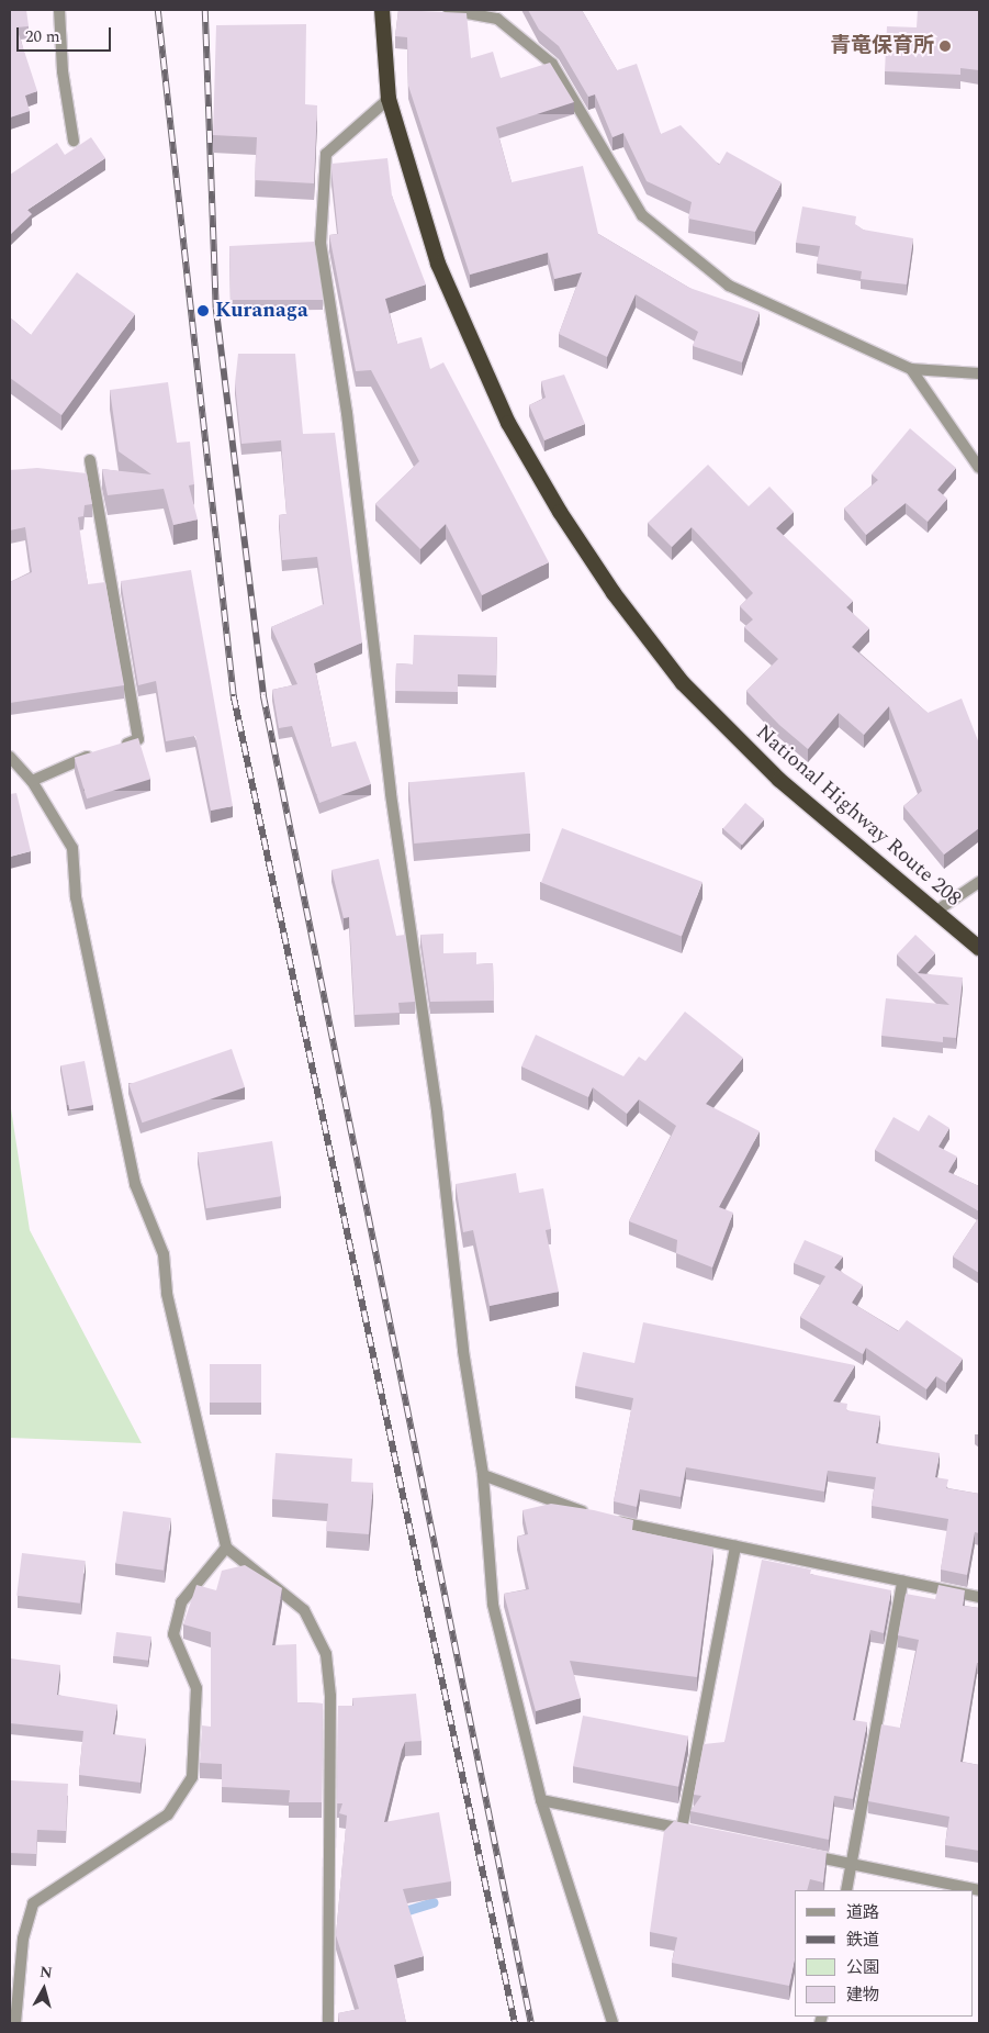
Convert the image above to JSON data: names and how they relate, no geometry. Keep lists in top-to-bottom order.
{
  "streets": {
    "highway": ["National Highway Route 208"]
  },
  "places": ["青竜保育所", "Kuranaga"],
  "legend": [
    "道路",
    "鉄道",
    "公園",
    "建物"
  ],
  "scale_bar": "20 m",
  "north": "top"
}
